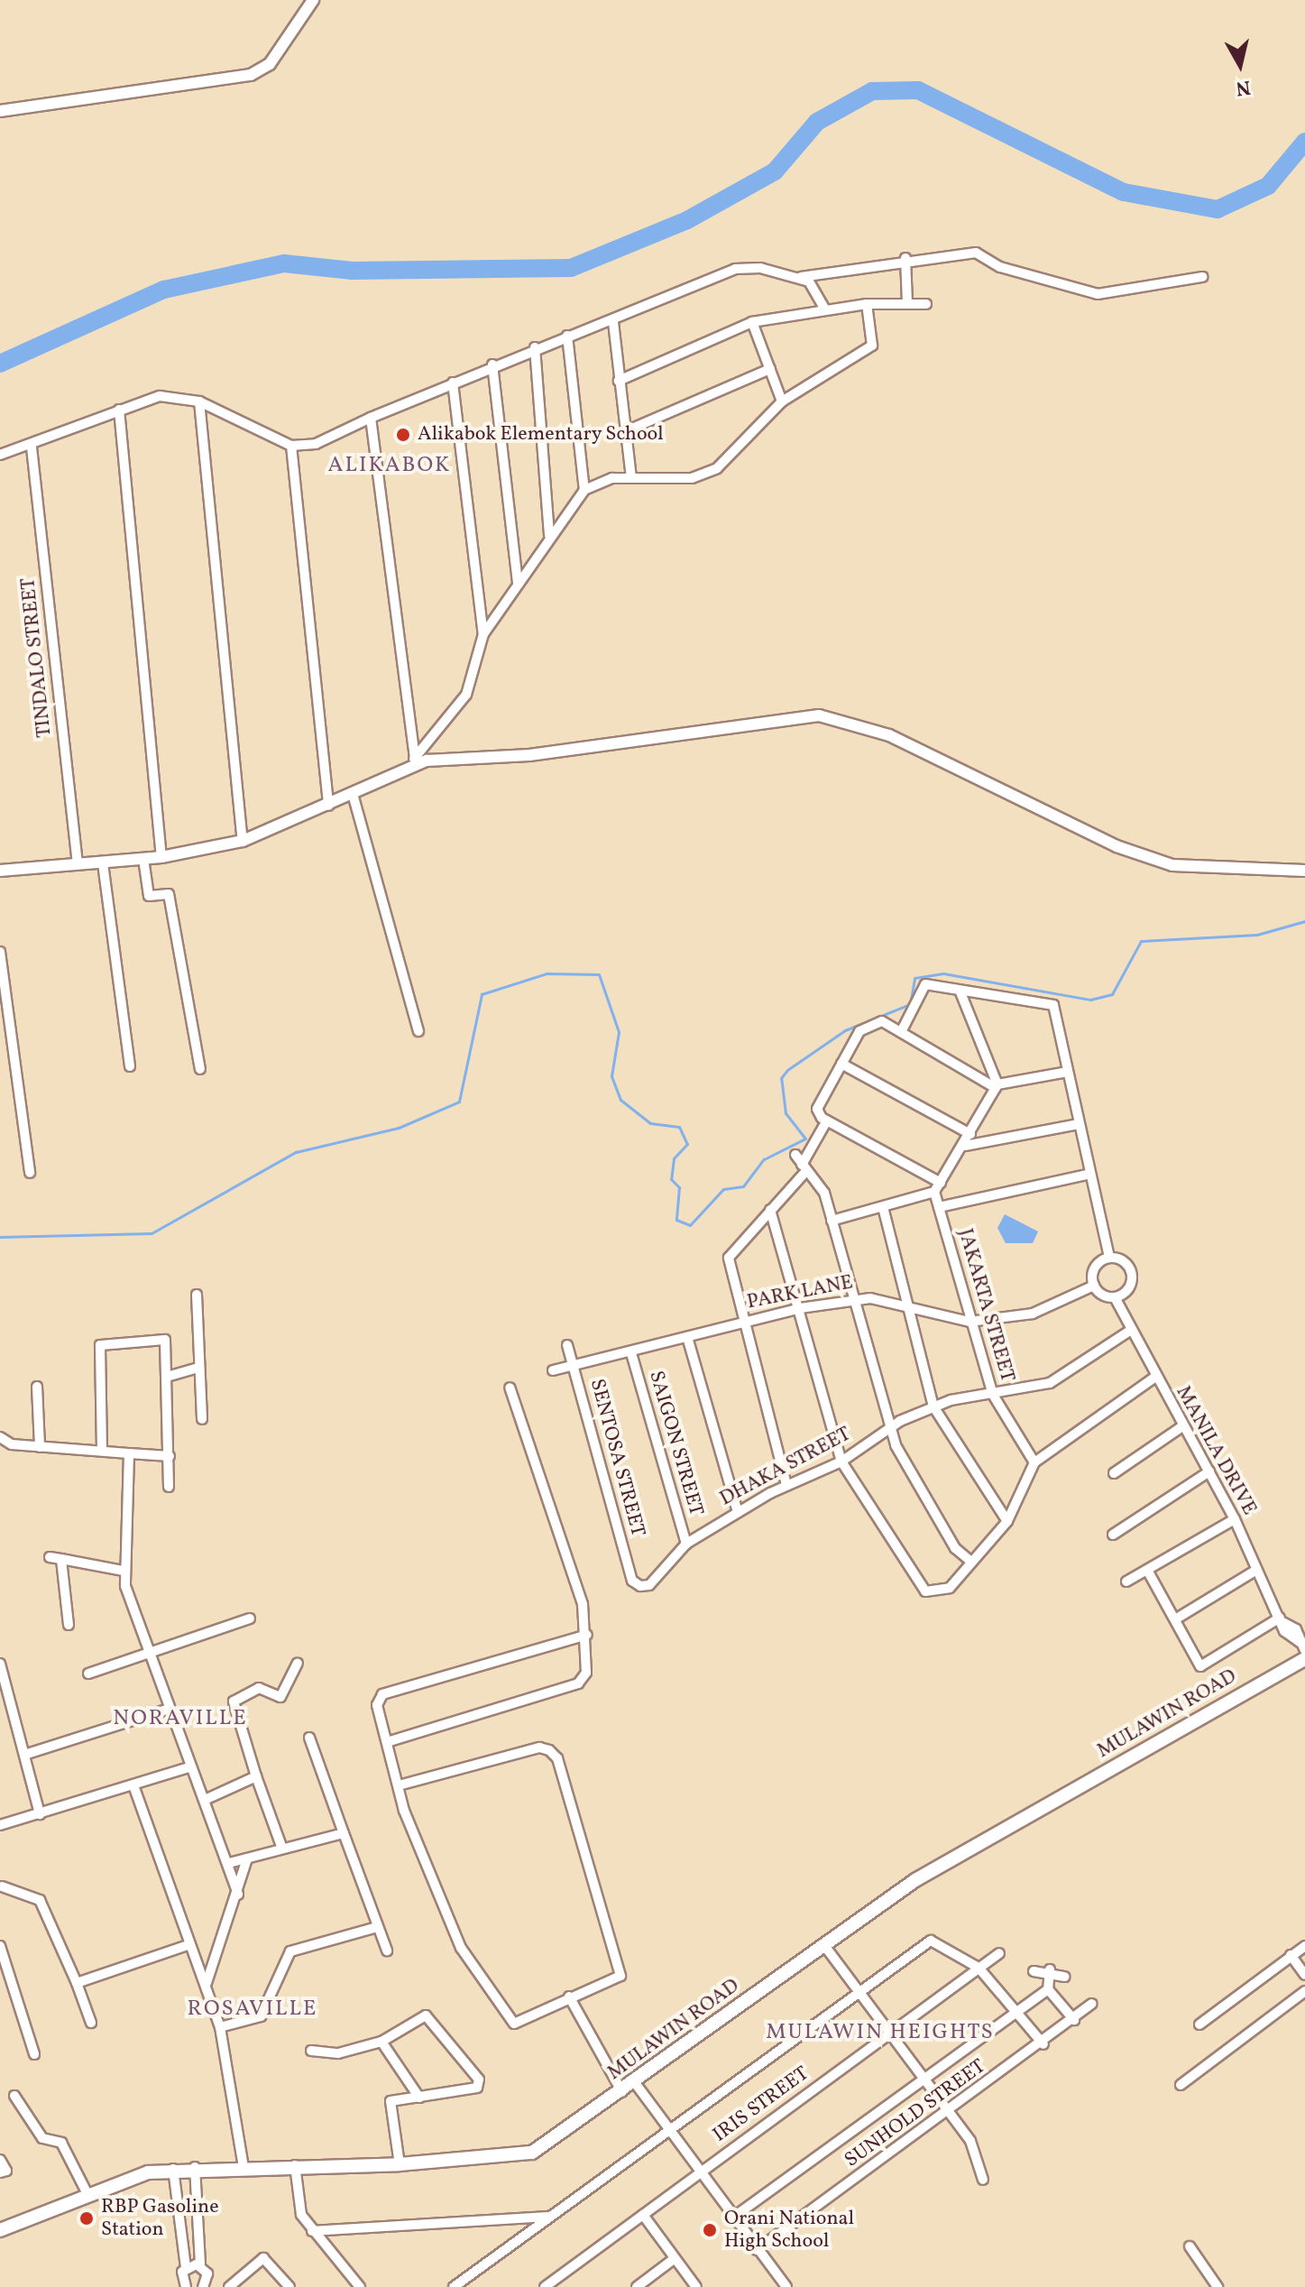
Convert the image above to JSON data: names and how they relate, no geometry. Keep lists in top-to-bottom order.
{
  "streets": {
    "main road": ["MULAWIN ROAD"],
    "street": [
      "TINDALO STREET",
      "PARK LANE",
      "JAKARTA STREET",
      "SAIGON STREET",
      "MANILA DRIVE",
      "SENTOSA STREET",
      "DHAKA STREET",
      "IRIS STREET",
      "SUNHOLD STREET"
    ]
  },
  "crossings": [
    ["PARK LANE", "JAKARTA STREET"],
    ["PARK LANE", "SAIGON STREET"],
    ["PARK LANE", "MANILA DRIVE"],
    ["PARK LANE", "SENTOSA STREET"],
    ["JAKARTA STREET", "DHAKA STREET"],
    ["SAIGON STREET", "DHAKA STREET"],
    ["MANILA DRIVE", "DHAKA STREET"],
    ["SENTOSA STREET", "DHAKA STREET"]
  ],
  "districts": [
    "ALIKABOK",
    "NORAVILLE",
    "ROSAVILLE",
    "MULAWIN HEIGHTS"
  ],
  "places": ["Alikabok Elementary School", "RBP Gasoline Station", "Orani National High School"],
  "north": "bottom"
}
